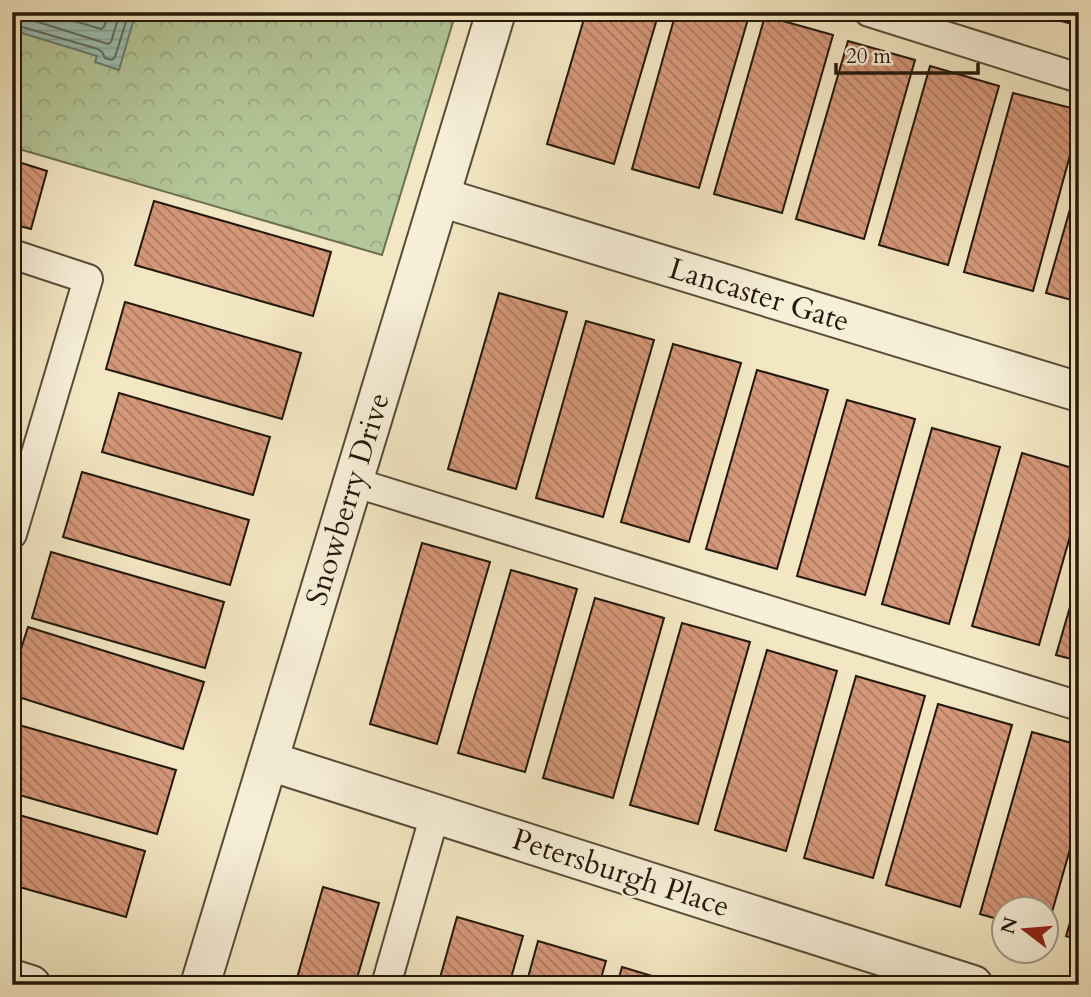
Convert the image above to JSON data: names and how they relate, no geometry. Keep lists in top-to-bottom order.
{
  "streets": {
    "street": ["Lancaster Gate", "Snowberry Drive", "Petersburgh Place"]
  },
  "crossings": [
    ["Lancaster Gate", "Snowberry Drive"],
    ["Snowberry Drive", "Petersburgh Place"]
  ],
  "scale_bar": "20 m",
  "north": "left"
}
